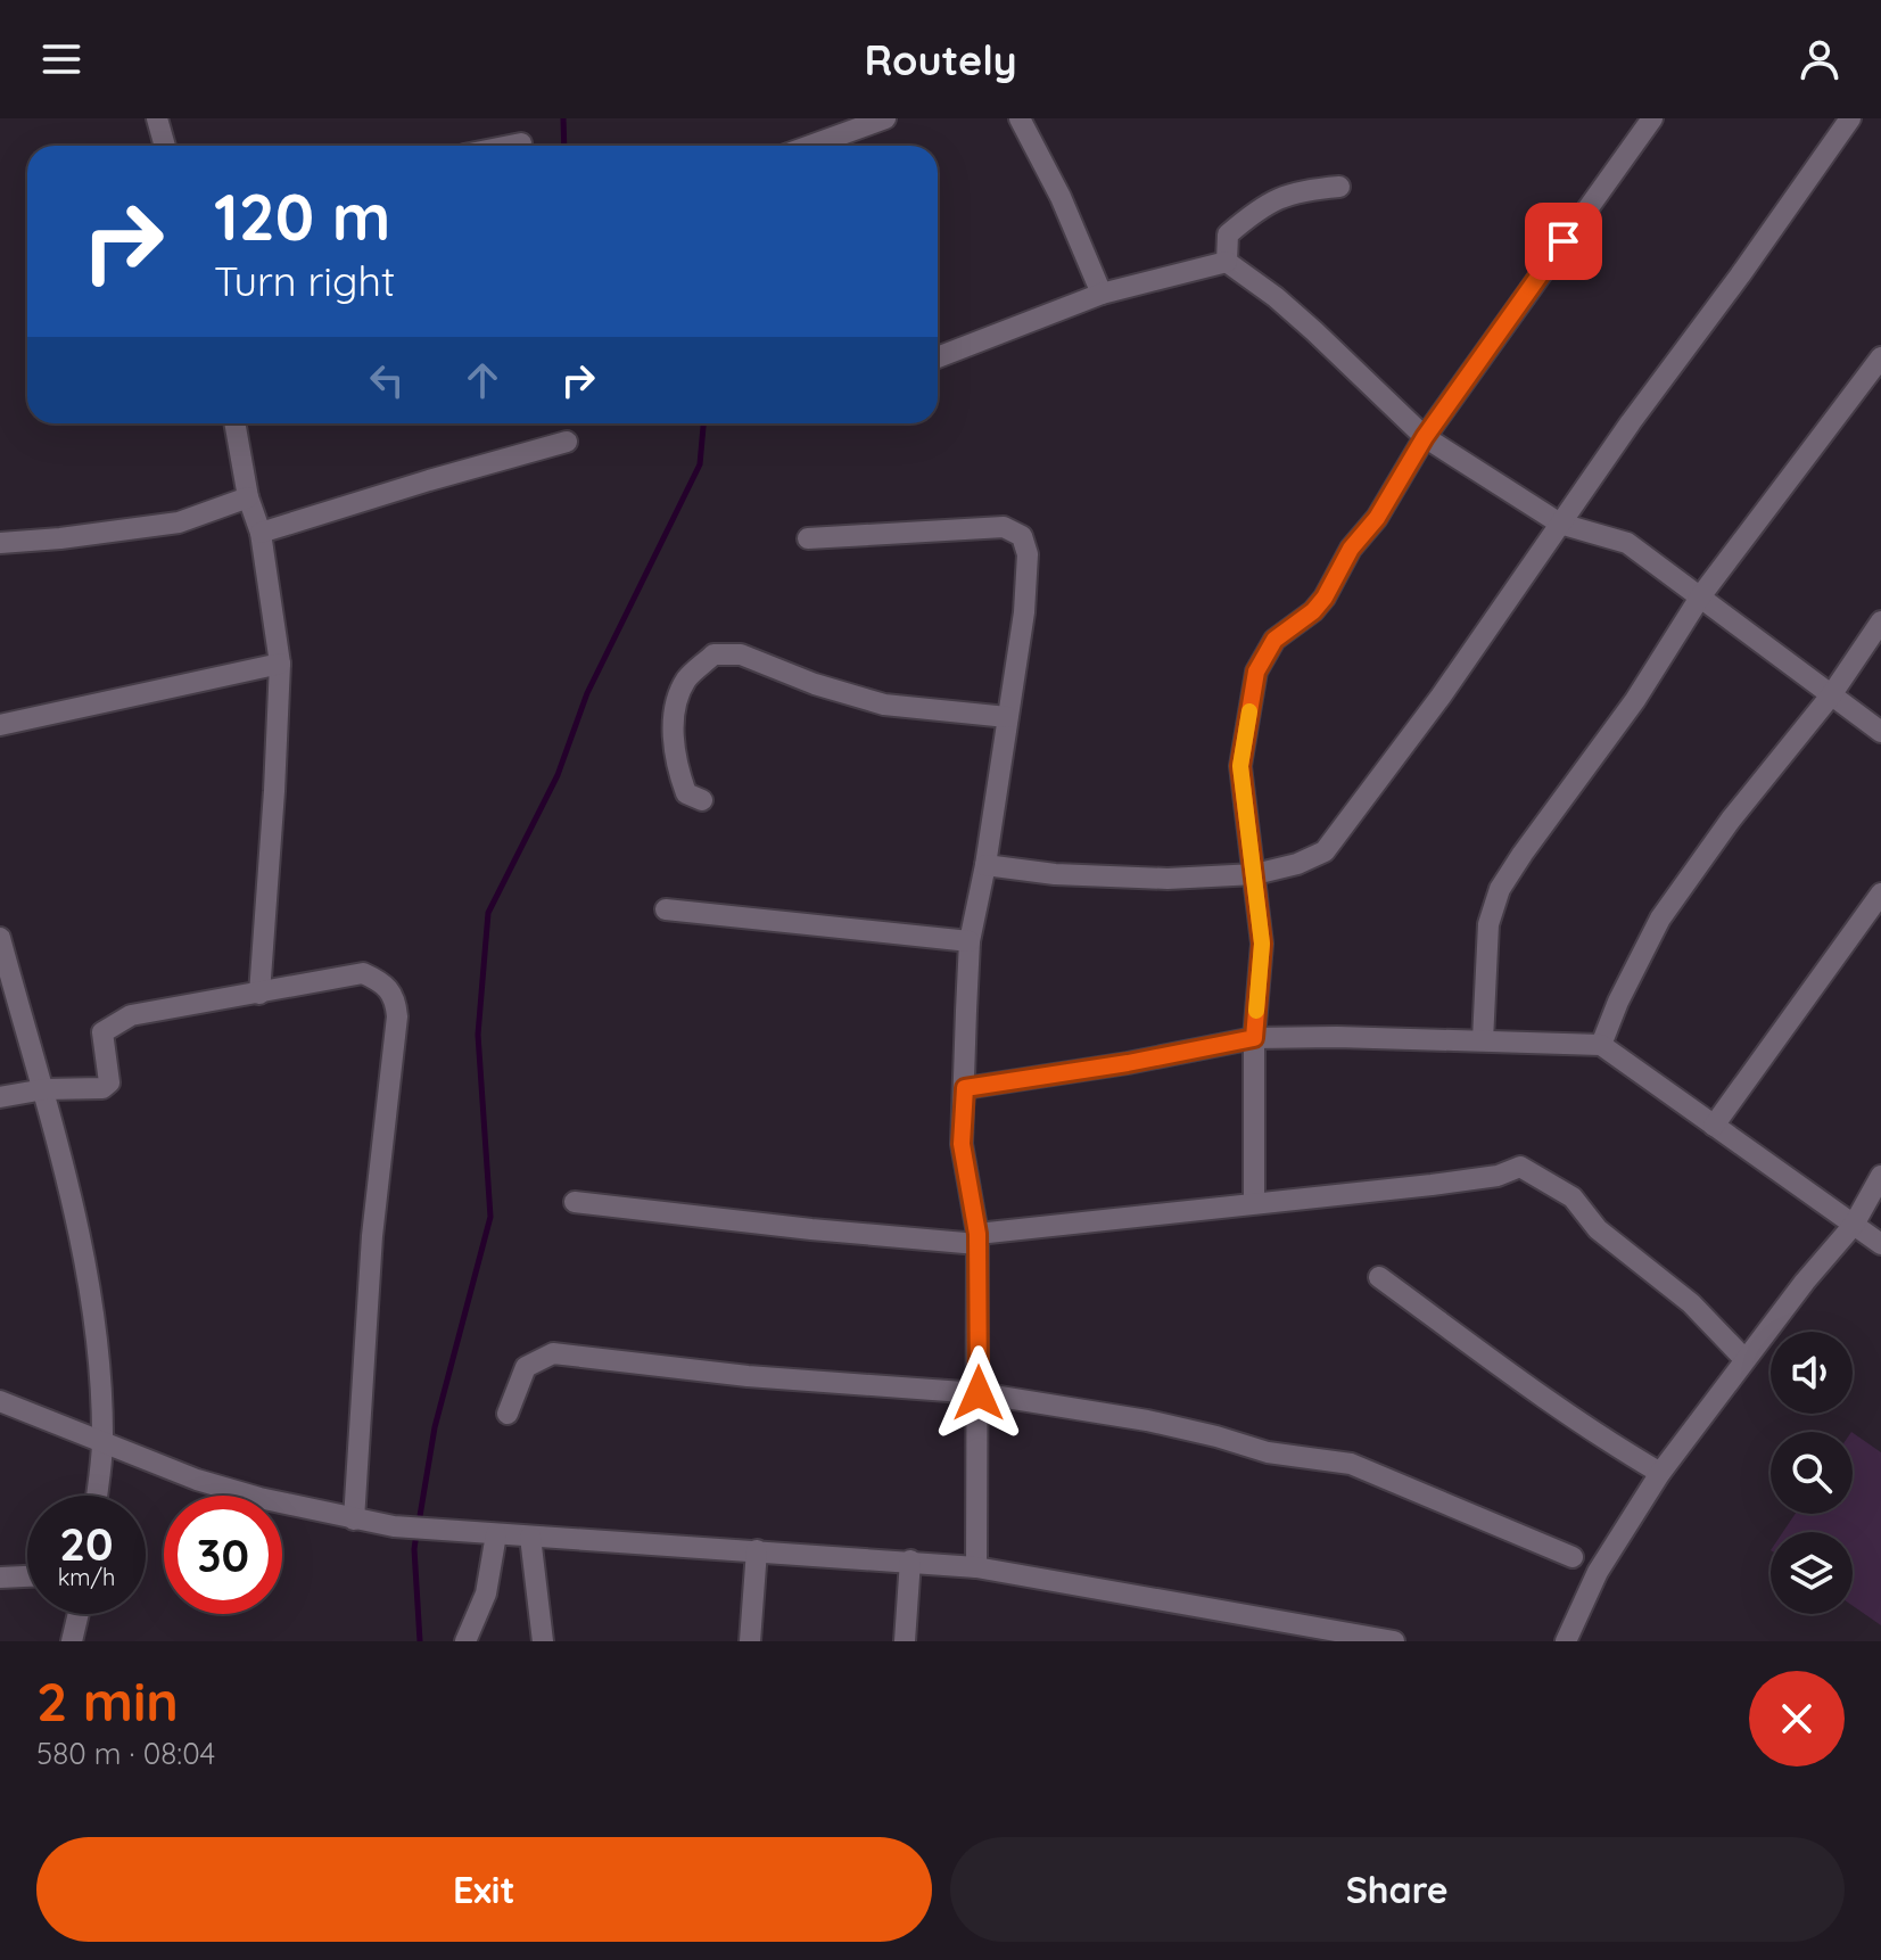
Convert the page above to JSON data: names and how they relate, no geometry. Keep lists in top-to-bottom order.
{
  "page": {
    "header": "Routely",
    "turn": ["120 m", "Turn right"],
    "speed": "20 km/h",
    "limit": "30",
    "heading": ["2 min", "580 m · 08:04"],
    "buttons": ["Exit", "Share"]
  }
}
